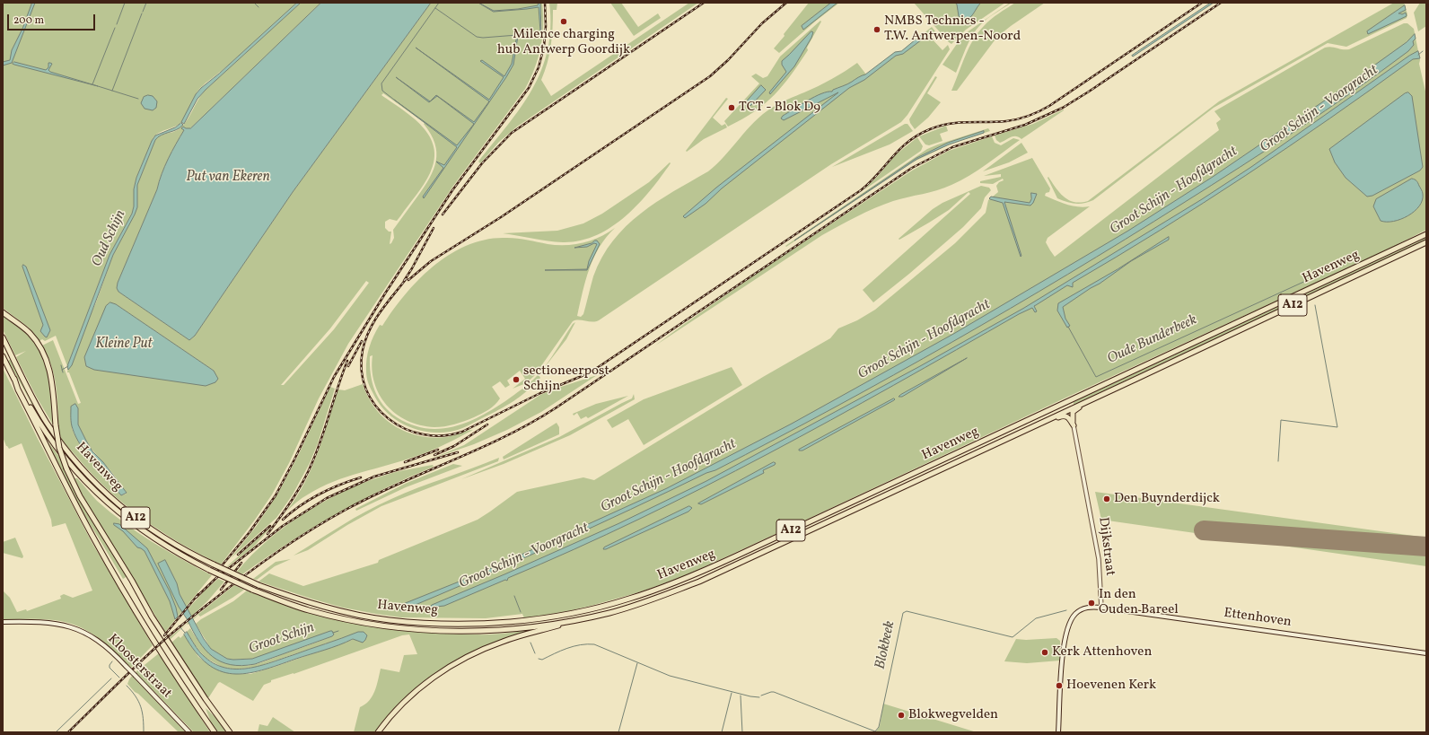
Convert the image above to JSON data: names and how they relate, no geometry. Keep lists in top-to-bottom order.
{
  "streets": {
    "highway": ["Havenweg", "A12"],
    "main road": ["Ettenhoven", "Kloosterstraat"],
    "street": ["Dijkstraat"]
  },
  "crossings": [
    ["Havenweg", "A12"],
    ["Dijkstraat", "Ettenhoven"]
  ],
  "water": [
    "Groot Schijn - Voorgracht",
    "Put van Ekeren",
    "Groot Schijn - Hoofdgracht",
    "Oud Schijn",
    "Oude Bunderbeek",
    "Kleine Put",
    "Groot Schijn",
    "Blokbeek"
  ],
  "places": [
    "Milence charging hub Antwerp Goordijk",
    "NMBS Technics - T.W. Antwerpen-Noord",
    "TCT - Blok D9",
    "sectioneerpost Schijn",
    "Den Buynderdijck",
    "In den Ouden Bareel",
    "Kerk Attenhoven",
    "Hoevenen Kerk",
    "Blokwegvelden"
  ],
  "scale_bar": "200 m"
}
